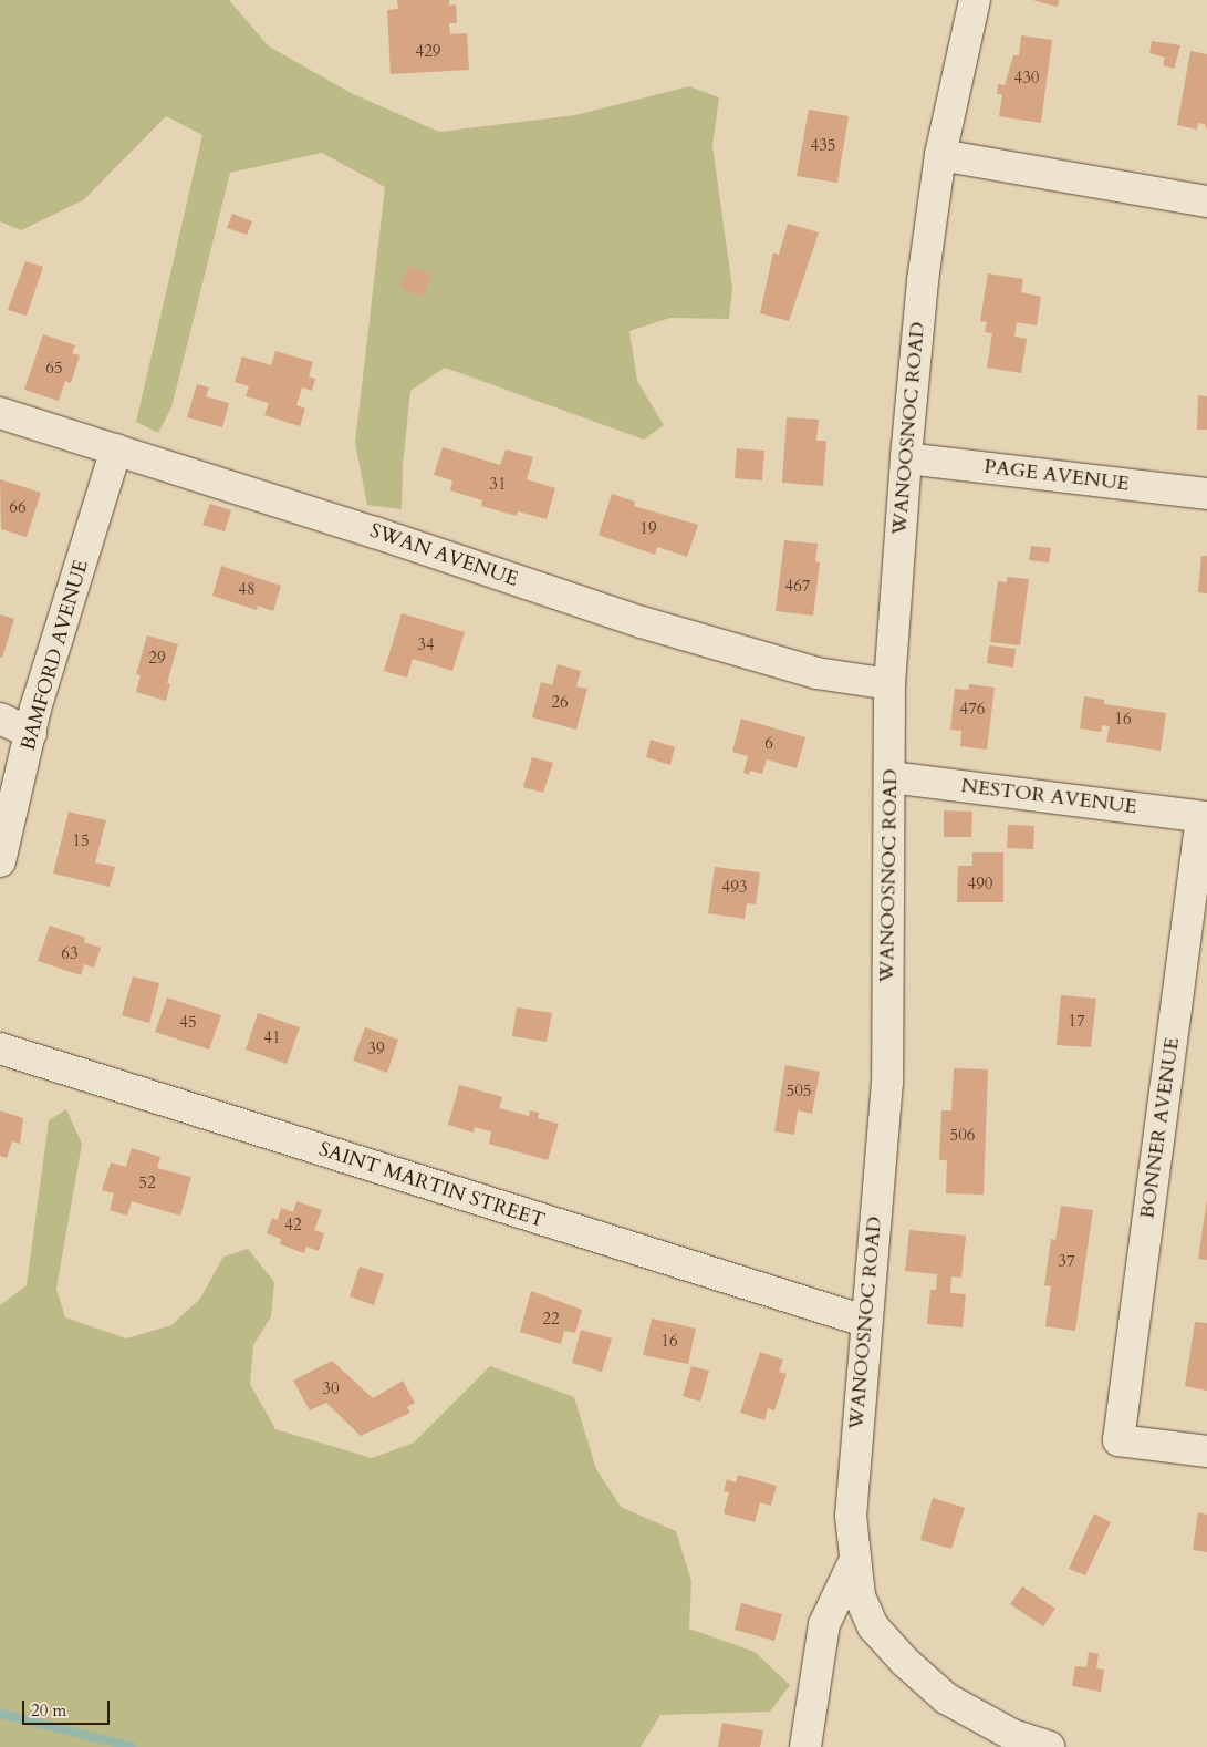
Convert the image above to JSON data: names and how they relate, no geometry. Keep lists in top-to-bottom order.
{
  "streets": {
    "street": [
      "WANOOSNOC ROAD",
      "PAGE AVENUE",
      "SWAN AVENUE",
      "BAMFORD AVENUE",
      "NESTOR AVENUE",
      "BONNER AVENUE",
      "SAINT MARTIN STREET"
    ]
  },
  "crossings": [
    ["WANOOSNOC ROAD", "PAGE AVENUE"],
    ["WANOOSNOC ROAD", "SWAN AVENUE"],
    ["WANOOSNOC ROAD", "NESTOR AVENUE"],
    ["WANOOSNOC ROAD", "SAINT MARTIN STREET"],
    ["SWAN AVENUE", "BAMFORD AVENUE"],
    ["NESTOR AVENUE", "BONNER AVENUE"]
  ],
  "house_numbers": [
    "429",
    "430",
    "435",
    "65",
    "31",
    "66",
    "19",
    "467",
    "48",
    "34",
    "29",
    "26",
    "476",
    "16",
    "6",
    "15",
    "490",
    "493",
    "63",
    "17",
    "45",
    "41",
    "39",
    "505",
    "506",
    "52",
    "42",
    "37",
    "22",
    "16",
    "30"
  ],
  "scale_bar": "20 m"
}
